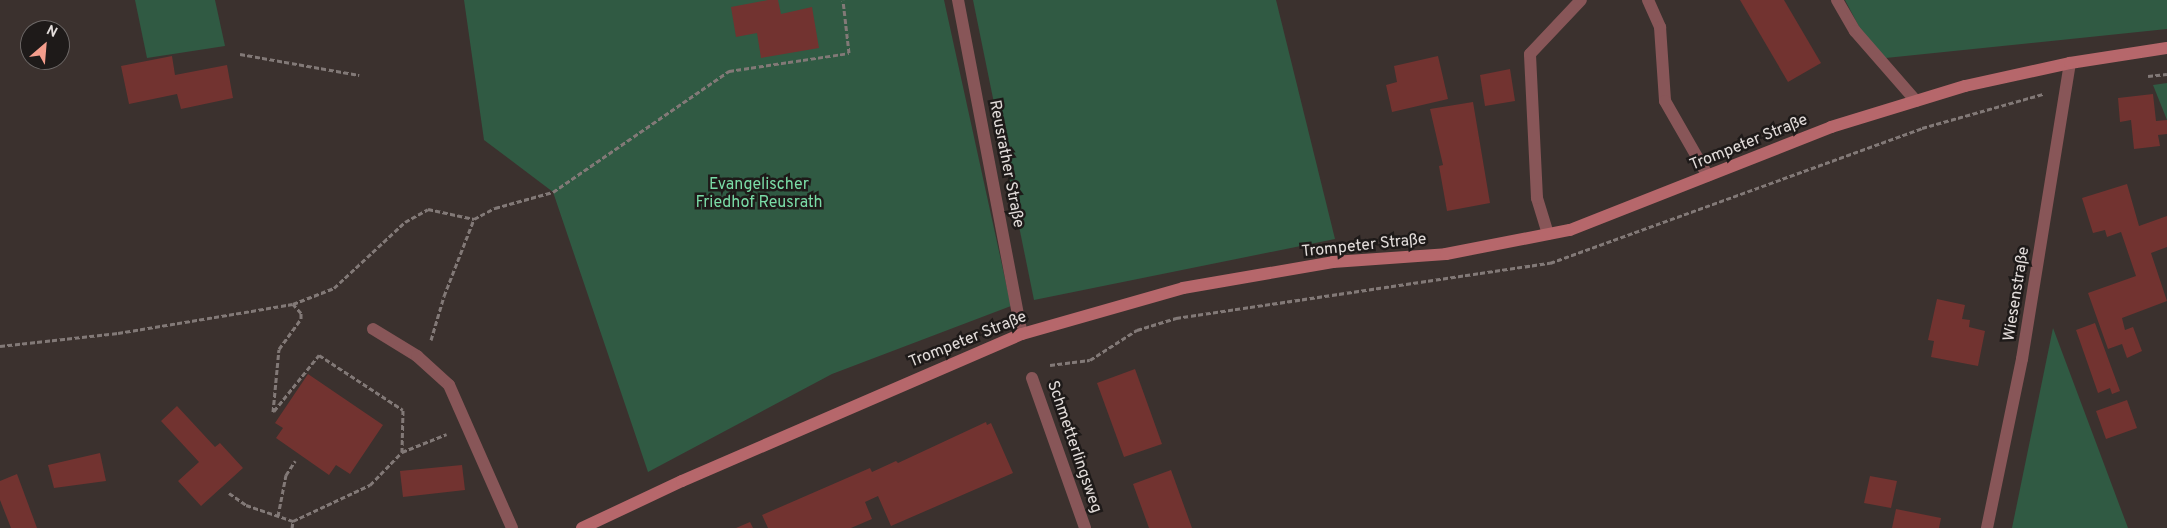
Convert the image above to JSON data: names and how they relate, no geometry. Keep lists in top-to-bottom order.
{
  "streets": {
    "main road": ["Trompeter Straße"],
    "street": ["Reusrather Straße", "Wiesenstraße", "Schmetterlingsweg"]
  },
  "crossings": [
    ["Trompeter Straße", "Reusrather Straße"],
    ["Trompeter Straße", "Wiesenstraße"]
  ],
  "parks": ["Evangelischer Friedhof Reusrath"],
  "north": "top right"
}
